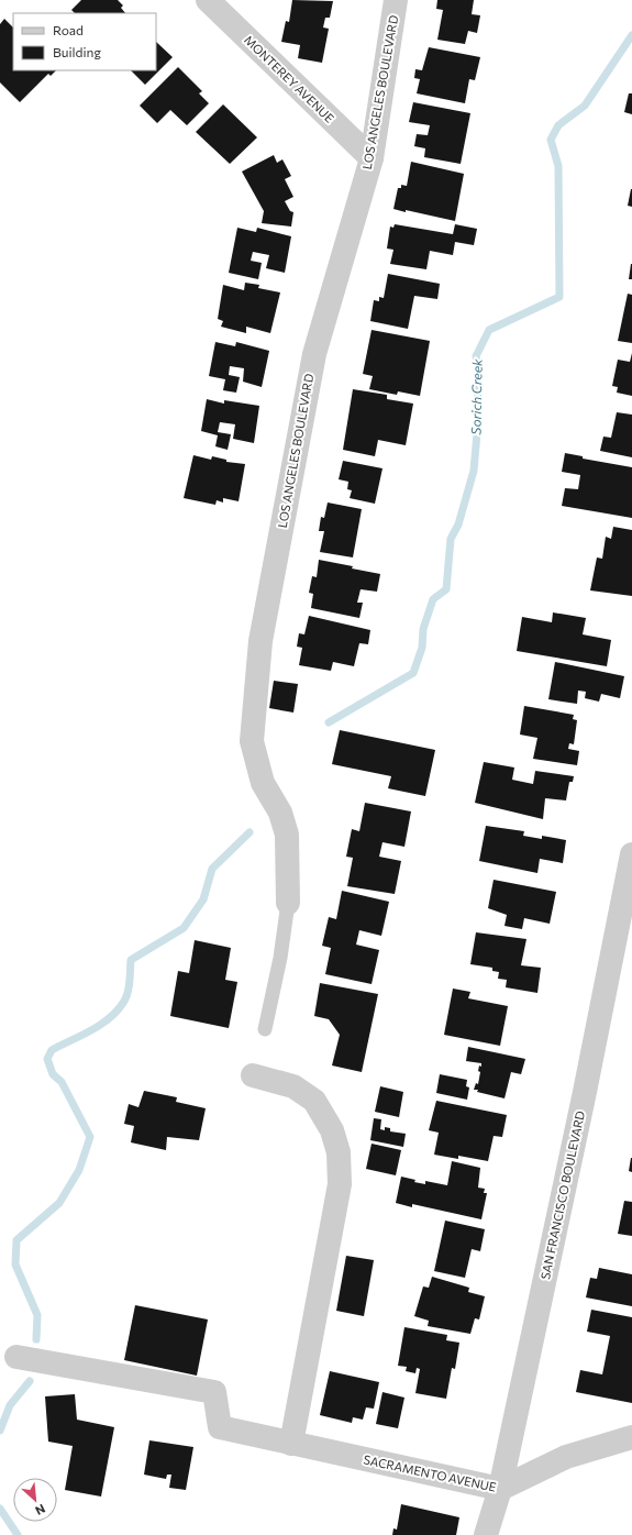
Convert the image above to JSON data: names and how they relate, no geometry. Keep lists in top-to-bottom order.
{
  "streets": {
    "street": [
      "MONTEREY AVENUE",
      "LOS ANGELES BOULEVARD",
      "SAN FRANCISCO BOULEVARD",
      "SACRAMENTO AVENUE"
    ]
  },
  "crossings": [
    ["MONTEREY AVENUE", "LOS ANGELES BOULEVARD"],
    ["SAN FRANCISCO BOULEVARD", "SACRAMENTO AVENUE"]
  ],
  "water": ["Sorich Creek"],
  "legend": ["Road", "Building"],
  "north": "bottom right"
}
